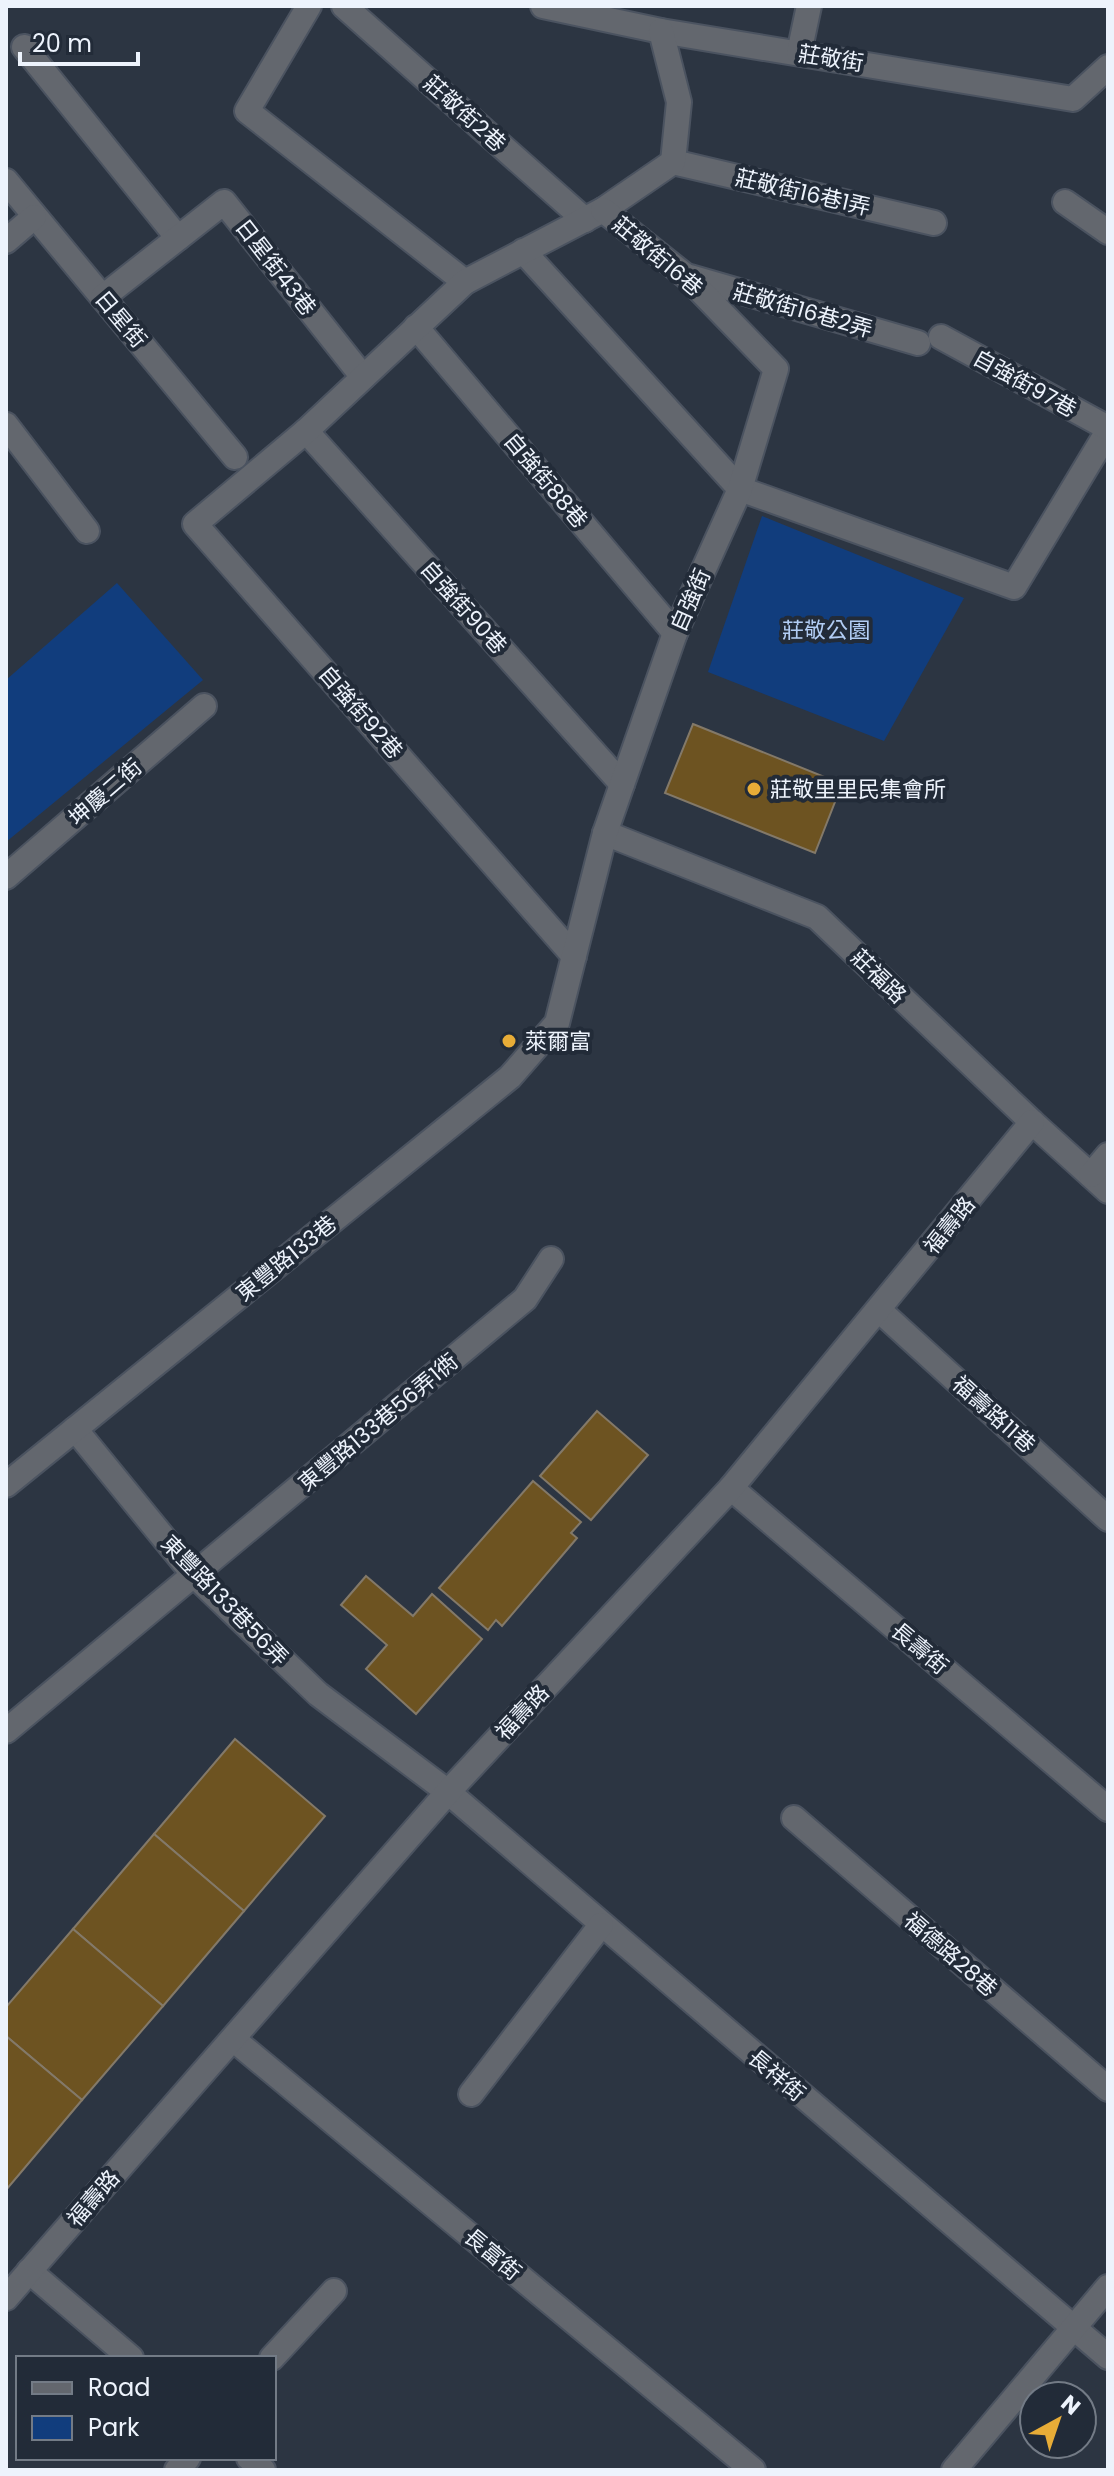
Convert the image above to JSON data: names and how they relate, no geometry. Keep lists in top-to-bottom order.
{
  "streets": {
    "street": [
      "莊敬街",
      "莊敬街2巷",
      "莊敬街16巷1弄",
      "莊敬街16巷",
      "日星街43巷",
      "莊敬街16巷2弄",
      "日星街",
      "自強街97巷",
      "自強街88巷",
      "自強街",
      "自強街90巷",
      "自強街92巷",
      "坤慶二街",
      "莊福路",
      "福壽路",
      "東豐路133巷",
      "福壽路11巷",
      "東豐路133巷56弄1衖",
      "東豐路133巷56弄",
      "長壽街",
      "福德路28巷",
      "長祥街",
      "長富街"
    ]
  },
  "crossings": [
    ["莊敬街2巷", "莊敬街16巷"],
    ["莊敬街16巷1弄", "莊敬街16巷"],
    ["莊敬街16巷", "莊敬街16巷2弄"],
    ["莊敬街16巷", "自強街"],
    ["日星街43巷", "日星街"],
    ["莊敬街16巷2弄", "自強街97巷"],
    ["日星街", "自強街92巷"],
    ["自強街88巷", "自強街"],
    ["自強街", "自強街90巷"],
    ["自強街", "自強街92巷"],
    ["自強街", "莊福路"],
    ["自強街", "東豐路133巷"],
    ["莊福路", "福壽路"],
    ["福壽路", "福壽路11巷"],
    ["福壽路", "東豐路133巷56弄"],
    ["福壽路", "長壽街"],
    ["福壽路", "長祥街"],
    ["福壽路", "長富街"],
    ["東豐路133巷", "東豐路133巷56弄"],
    ["東豐路133巷56弄1衖", "東豐路133巷56弄"],
    ["東豐路133巷56弄", "長祥街"]
  ],
  "parks": ["莊敬公園"],
  "places": ["莊敬里里民集會所", "萊爾富"],
  "legend": ["Road", "Park"],
  "scale_bar": "20 m",
  "north": "top right"
}
